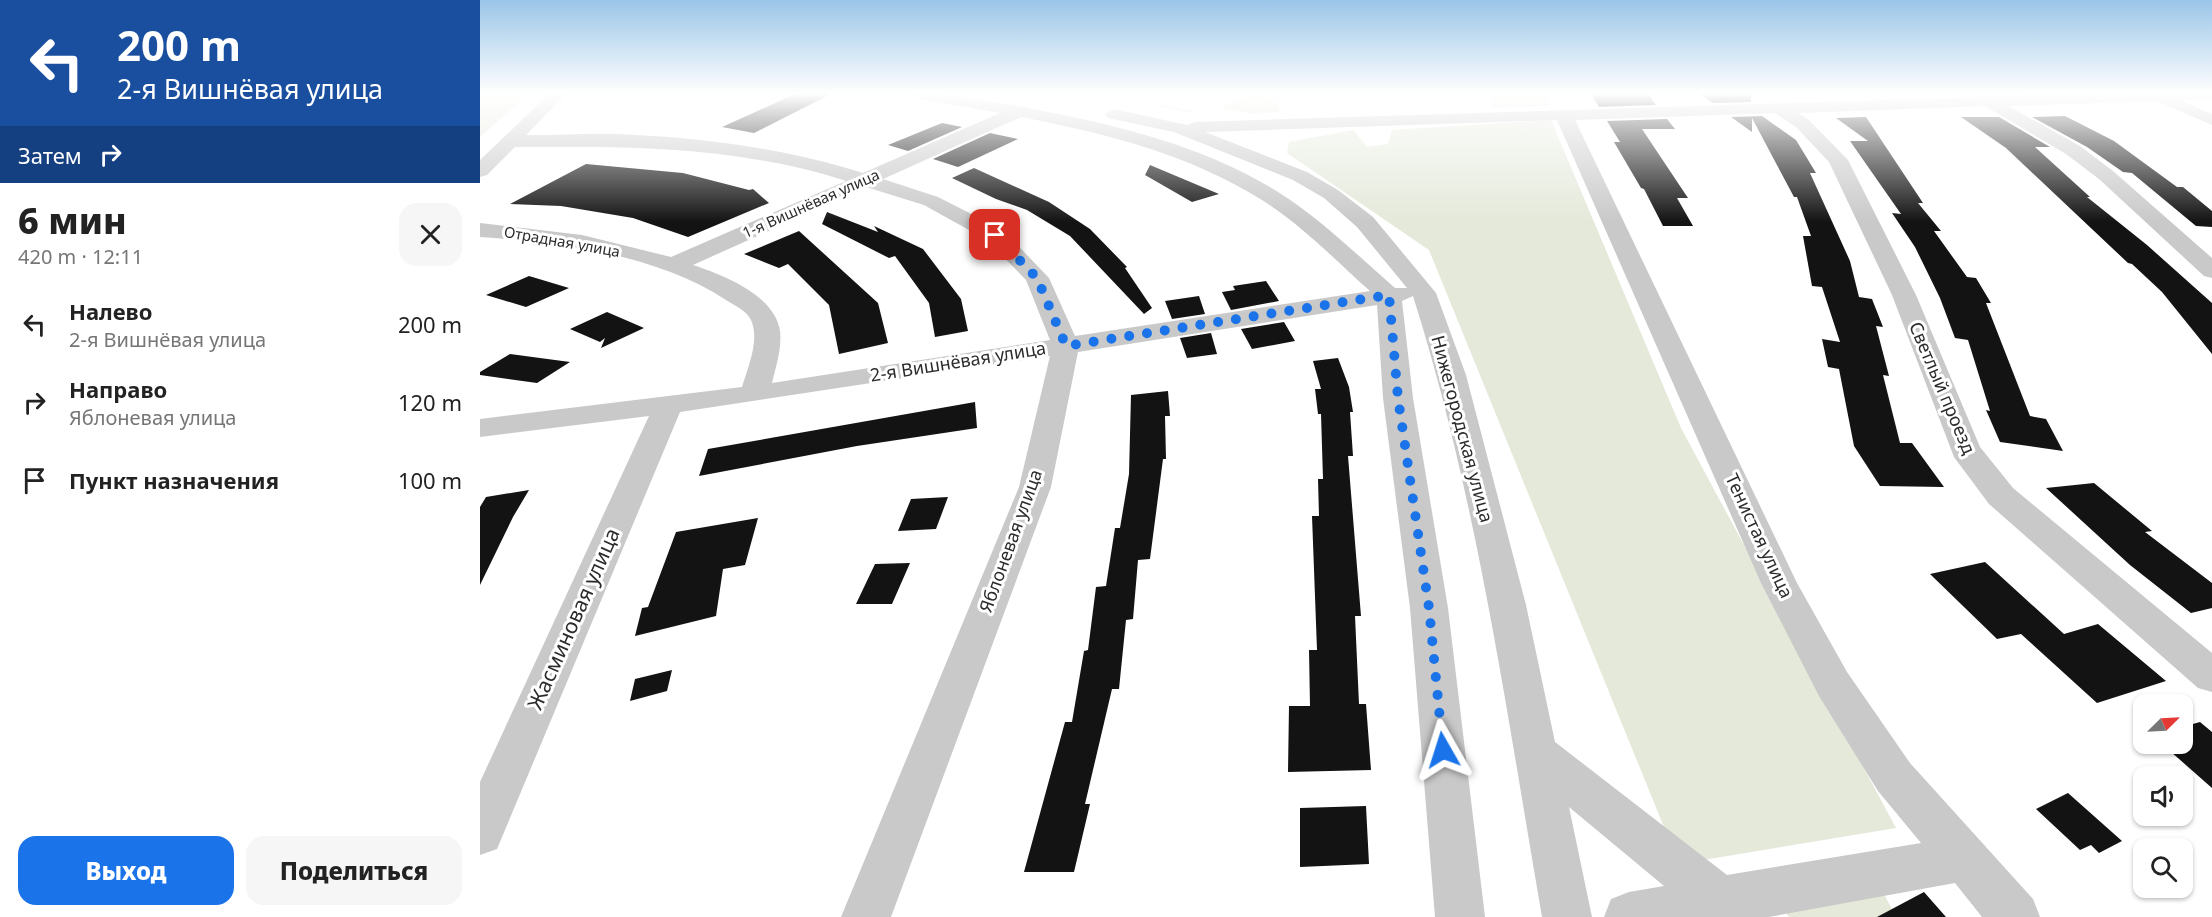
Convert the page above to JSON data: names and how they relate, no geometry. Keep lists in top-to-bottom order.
{
  "streets": {
    "street": [
      "1-я Вишнёвая улица",
      "Отрадная улица",
      "2-я Вишнёвая улица",
      "Светлый проезд",
      "Нижегородская улица",
      "Тенистая улица",
      "Яблоневая улица",
      "Жасминовая улица"
    ]
  },
  "crossings": [
    ["1-я Вишнёвая улица", "Отрадная улица"],
    ["Отрадная улица", "2-я Вишнёвая улица"],
    ["2-я Вишнёвая улица", "Нижегородская улица"],
    ["2-я Вишнёвая улица", "Яблоневая улица"],
    ["2-я Вишнёвая улица", "Жасминовая улица"]
  ],
  "north": "top right",
  "page": {
    "turn": ["200 m", "2-я Вишнёвая улица"],
    "then": "Затем",
    "heading": ["6 мин", "420 m · 12:11"],
    "list": [
      {
        "name": "Налево",
        "note": "2-я Вишнёвая улица",
        "value": "200 m"
      },
      {
        "name": "Направо",
        "note": "Яблоневая улица",
        "value": "120 m"
      },
      {
        "name": "Пункт назначения",
        "value": "100 m"
      }
    ],
    "buttons": ["Выход", "Поделиться"]
  }
}
